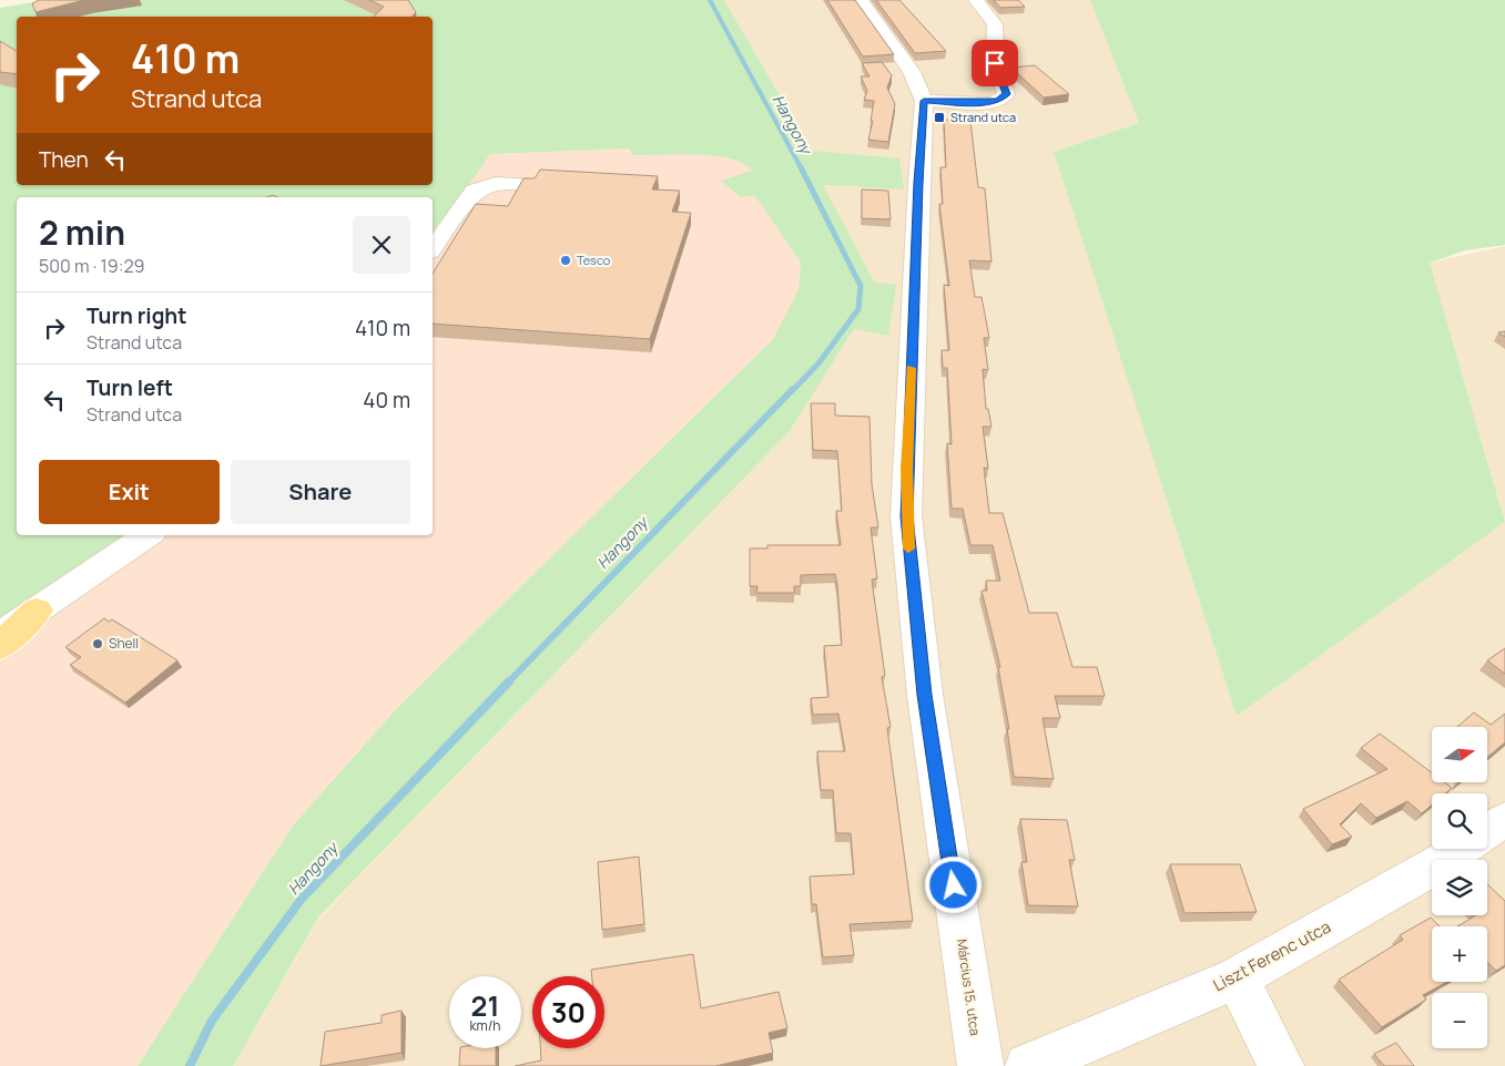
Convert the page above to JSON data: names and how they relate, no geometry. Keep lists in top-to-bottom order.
{
  "streets": {
    "street": ["Liszt Ferenc utca", "Március 15. utca"]
  },
  "water": ["Hangony"],
  "places": {
    "transit": ["Strand utca"],
    "other": ["Tesco", "Shell"]
  },
  "north": "right",
  "page": {
    "turn": ["410 m", "Strand utca"],
    "then": "Then",
    "heading": ["2 min", "500 m · 19:29"],
    "list": [
      {
        "name": "Turn right",
        "note": "Strand utca",
        "value": "410 m"
      },
      {
        "name": "Turn left",
        "note": "Strand utca",
        "value": "40 m"
      }
    ],
    "buttons": ["Exit", "Share"],
    "map_buttons": ["+", "−"],
    "speed": "21 km/h",
    "limit": "30"
  }
}
